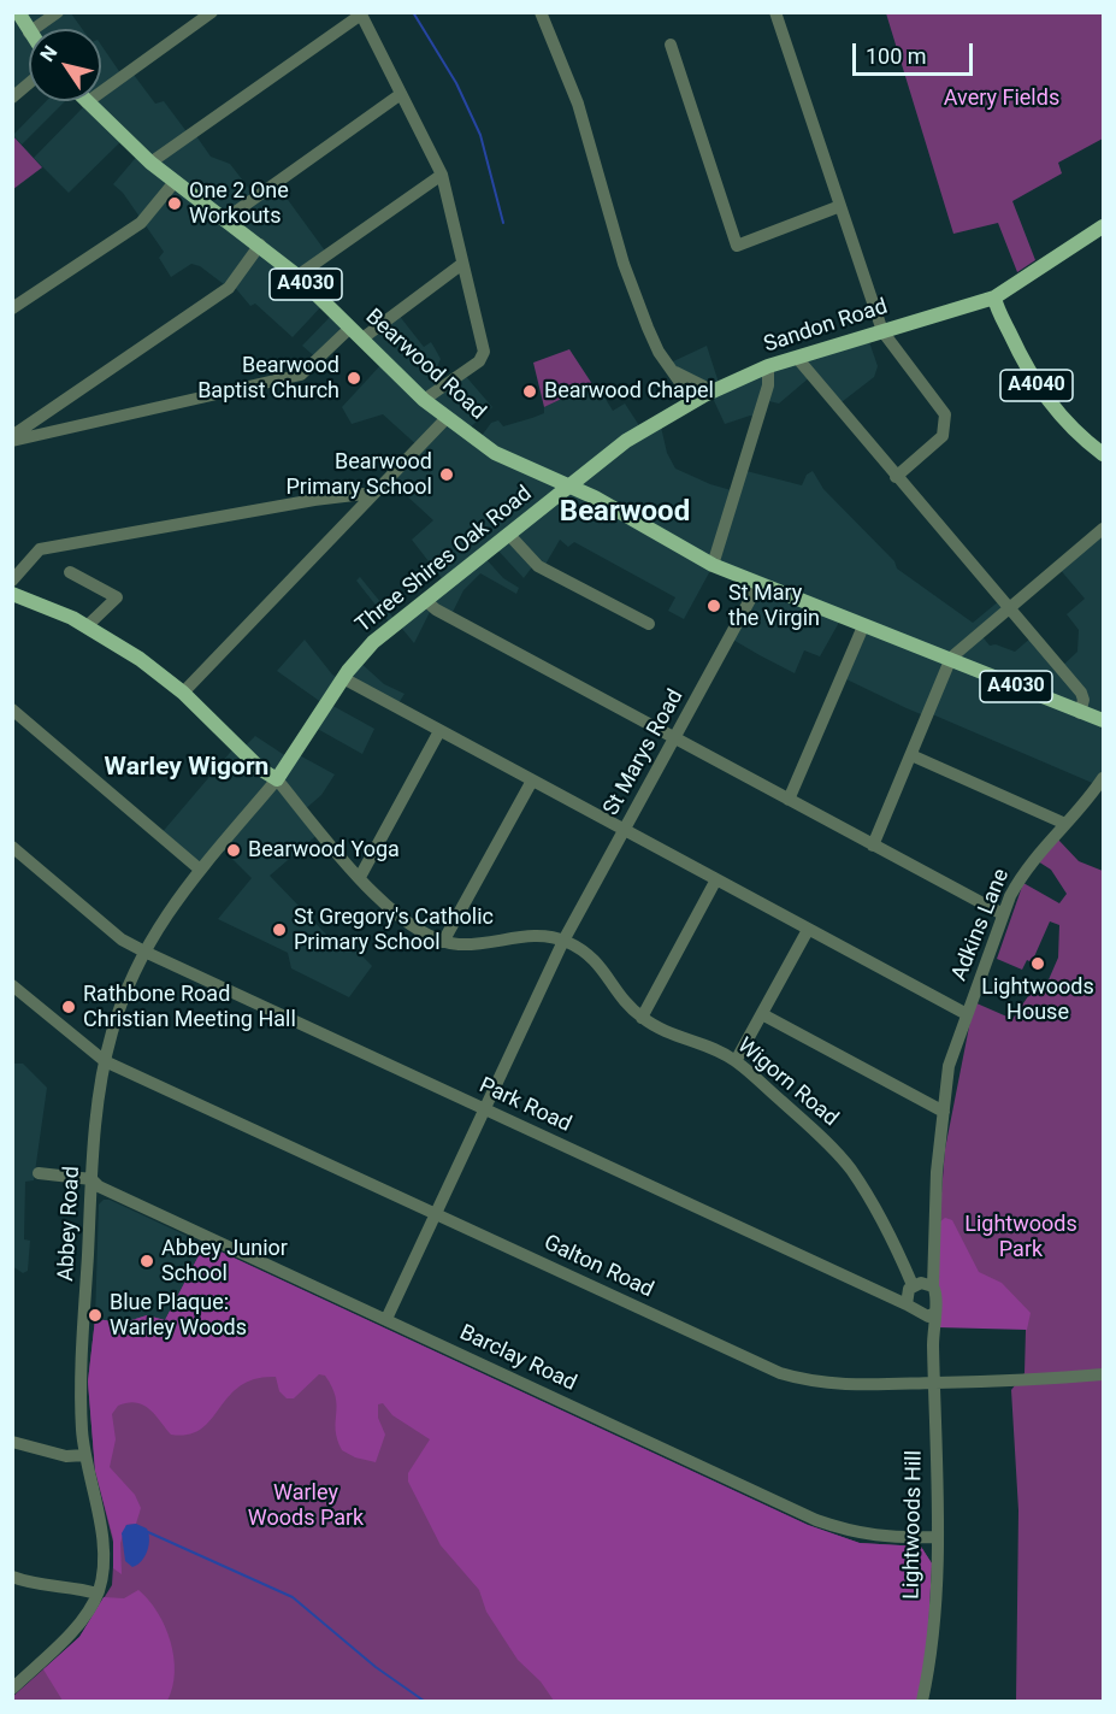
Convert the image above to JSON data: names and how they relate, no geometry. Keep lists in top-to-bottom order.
{
  "streets": {
    "main road": [
      "A4030",
      "Sandon Road",
      "Bearwood Road",
      "A4040",
      "Three Shires Oak Road"
    ],
    "street": [
      "St Marys Road",
      "Adkins Lane",
      "Wigorn Road",
      "Park Road",
      "Abbey Road",
      "Galton Road",
      "Barclay Road",
      "Lightwoods Hill"
    ]
  },
  "crossings": [
    ["Sandon Road", "Bearwood Road"],
    ["Sandon Road", "A4040"],
    ["Sandon Road", "Three Shires Oak Road"],
    ["Bearwood Road", "Three Shires Oak Road"],
    ["Bearwood Road", "St Marys Road"],
    ["Three Shires Oak Road", "Wigorn Road"],
    ["Three Shires Oak Road", "Abbey Road"],
    ["St Marys Road", "Wigorn Road"],
    ["St Marys Road", "Park Road"],
    ["St Marys Road", "Galton Road"],
    ["St Marys Road", "Barclay Road"],
    ["Wigorn Road", "Park Road"],
    ["Wigorn Road", "Abbey Road"],
    ["Wigorn Road", "Lightwoods Hill"],
    ["Park Road", "Abbey Road"],
    ["Park Road", "Lightwoods Hill"],
    ["Abbey Road", "Galton Road"],
    ["Abbey Road", "Barclay Road"],
    ["Galton Road", "Lightwoods Hill"],
    ["Barclay Road", "Lightwoods Hill"]
  ],
  "districts": ["Bearwood", "Warley Wigorn"],
  "parks": ["Avery Fields", "Lightwoods Park", "Warley Woods Park"],
  "places": [
    "One 2 One Workouts",
    "Bearwood Baptist Church",
    "Bearwood Chapel",
    "Bearwood Primary School",
    "St Mary the Virgin",
    "Bearwood Yoga",
    "St Gregory's Catholic Primary School",
    "Lightwoods House",
    "Rathbone Road Christian Meeting Hall",
    "Abbey Junior School",
    "Blue Plaque: Warley Woods"
  ],
  "scale_bar": "100 m",
  "north": "top left"
}
